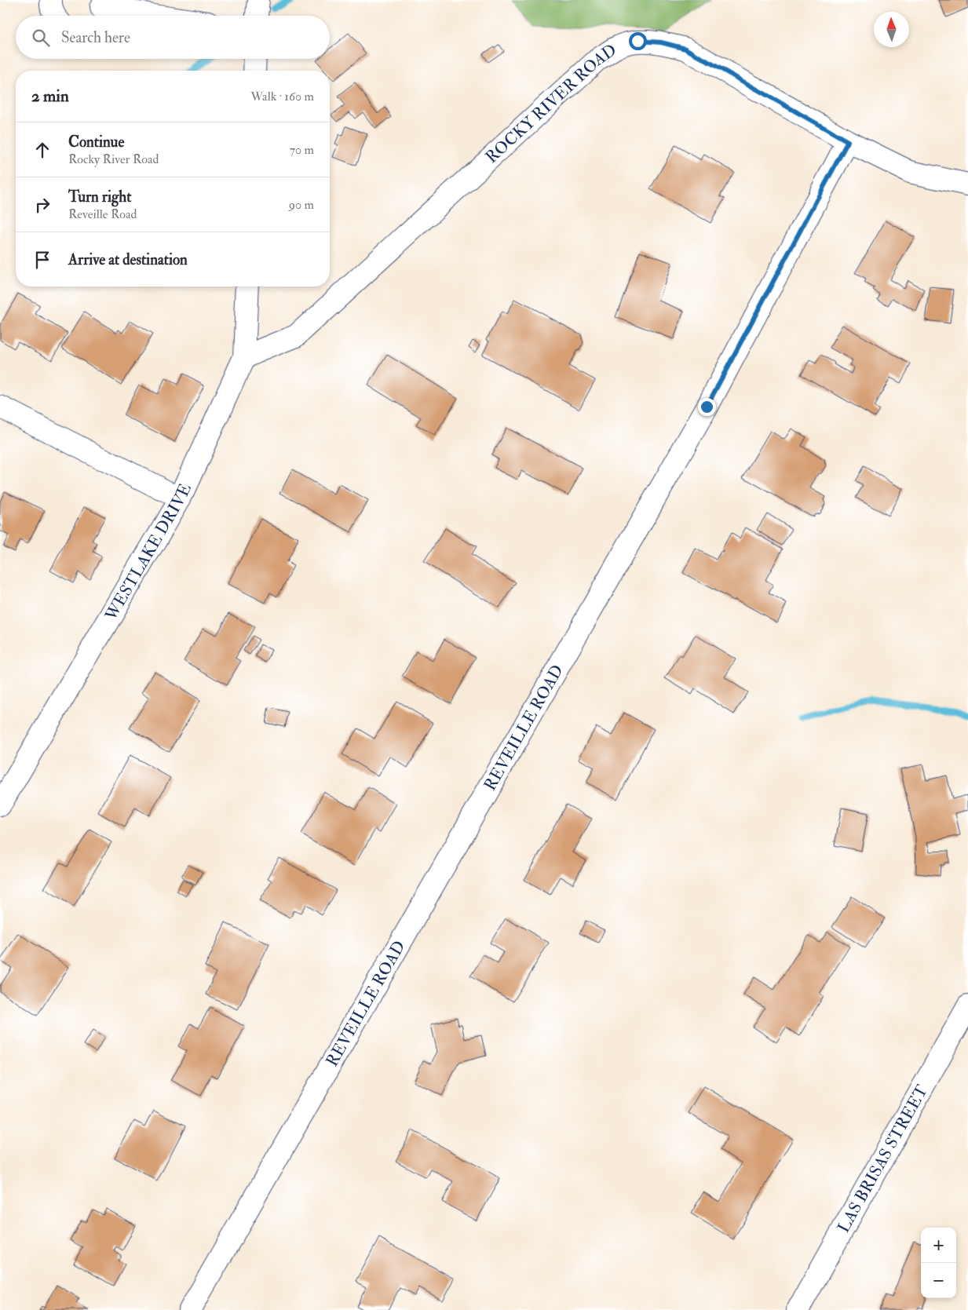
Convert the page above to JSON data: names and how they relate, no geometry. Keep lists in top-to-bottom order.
{
  "streets": {
    "street": [
      "ROCKY RIVER ROAD",
      "WESTLAKE DRIVE",
      "REVEILLE ROAD",
      "LAS BRISAS STREET"
    ]
  },
  "crossings": [
    ["ROCKY RIVER ROAD", "WESTLAKE DRIVE"],
    ["ROCKY RIVER ROAD", "REVEILLE ROAD"]
  ],
  "north": "top",
  "page": {
    "search": "Search here",
    "heading": ["2 min", "Walk · 160 m"],
    "list": [
      ["Continue", "Rocky River Road", "70 m"],
      ["Turn right", "Reveille Road", "90 m"],
      "Arrive at destination"
    ],
    "map_buttons": ["+", "−"]
  }
}
